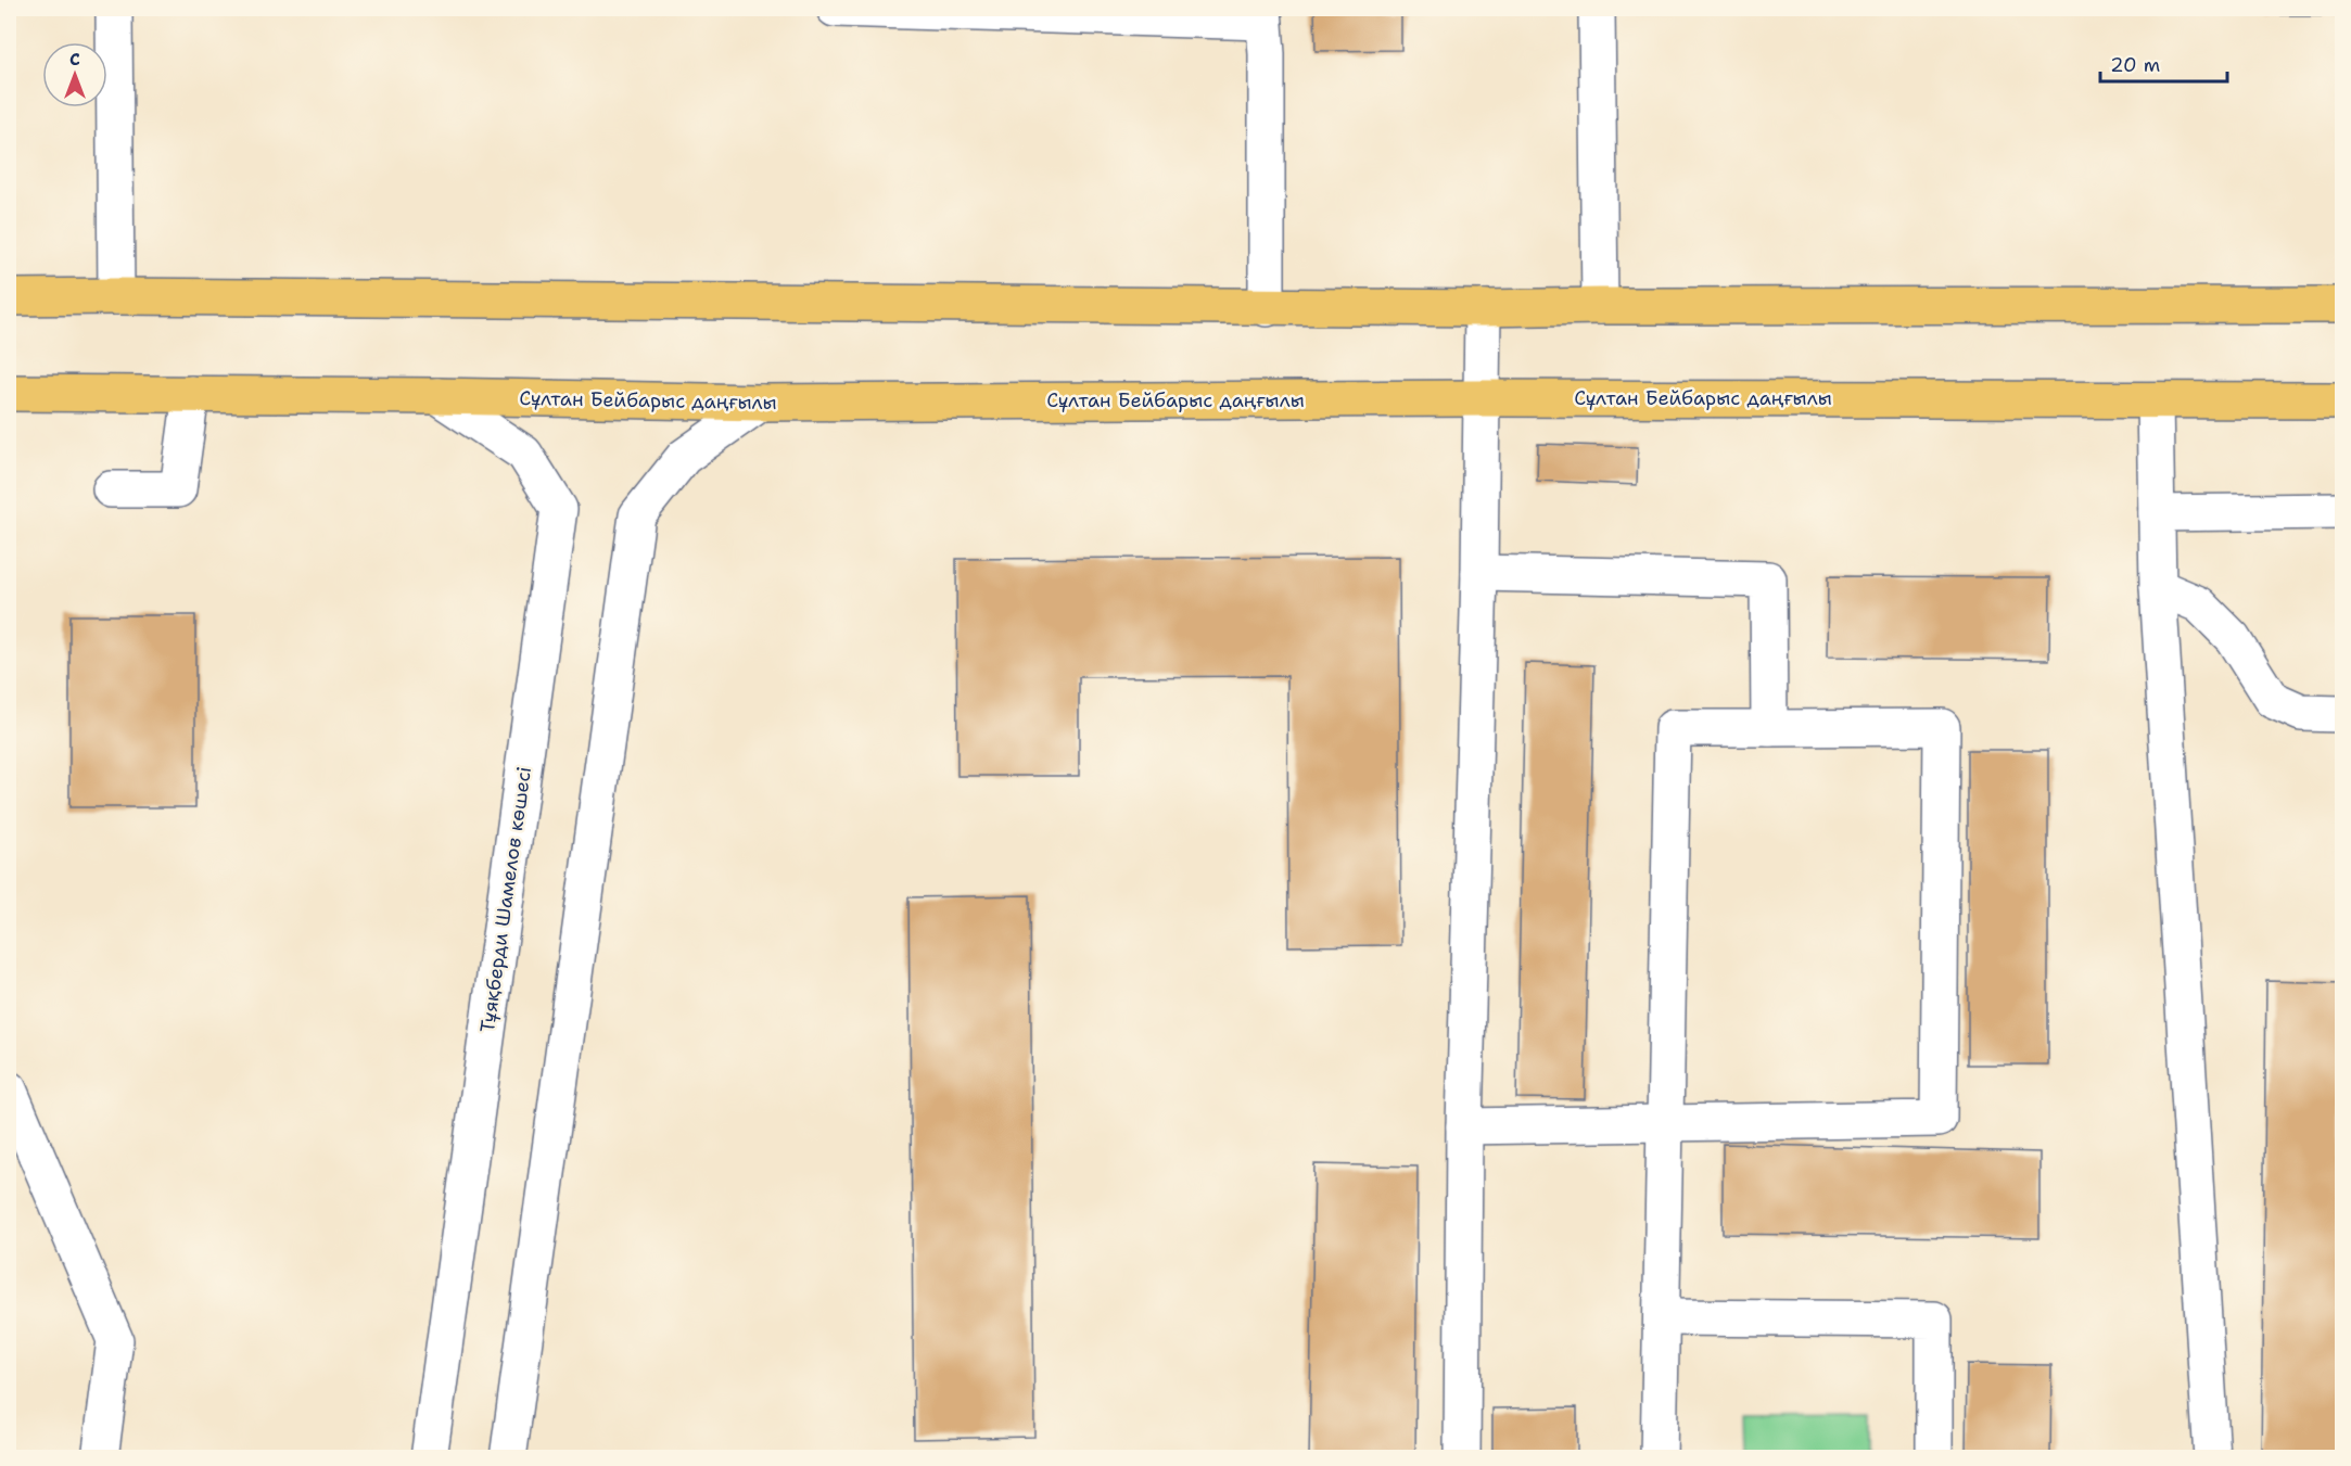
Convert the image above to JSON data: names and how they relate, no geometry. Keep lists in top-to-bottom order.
{
  "streets": {
    "main road": ["Сұлтан Бейбарыс даңғылы"],
    "street": ["Тұяқберди Шамелов көшесі"]
  },
  "crossings": [
    ["Сұлтан Бейбарыс даңғылы", "Тұяқберди Шамелов көшесі"]
  ],
  "scale_bar": "20 m",
  "north": "top"
}
